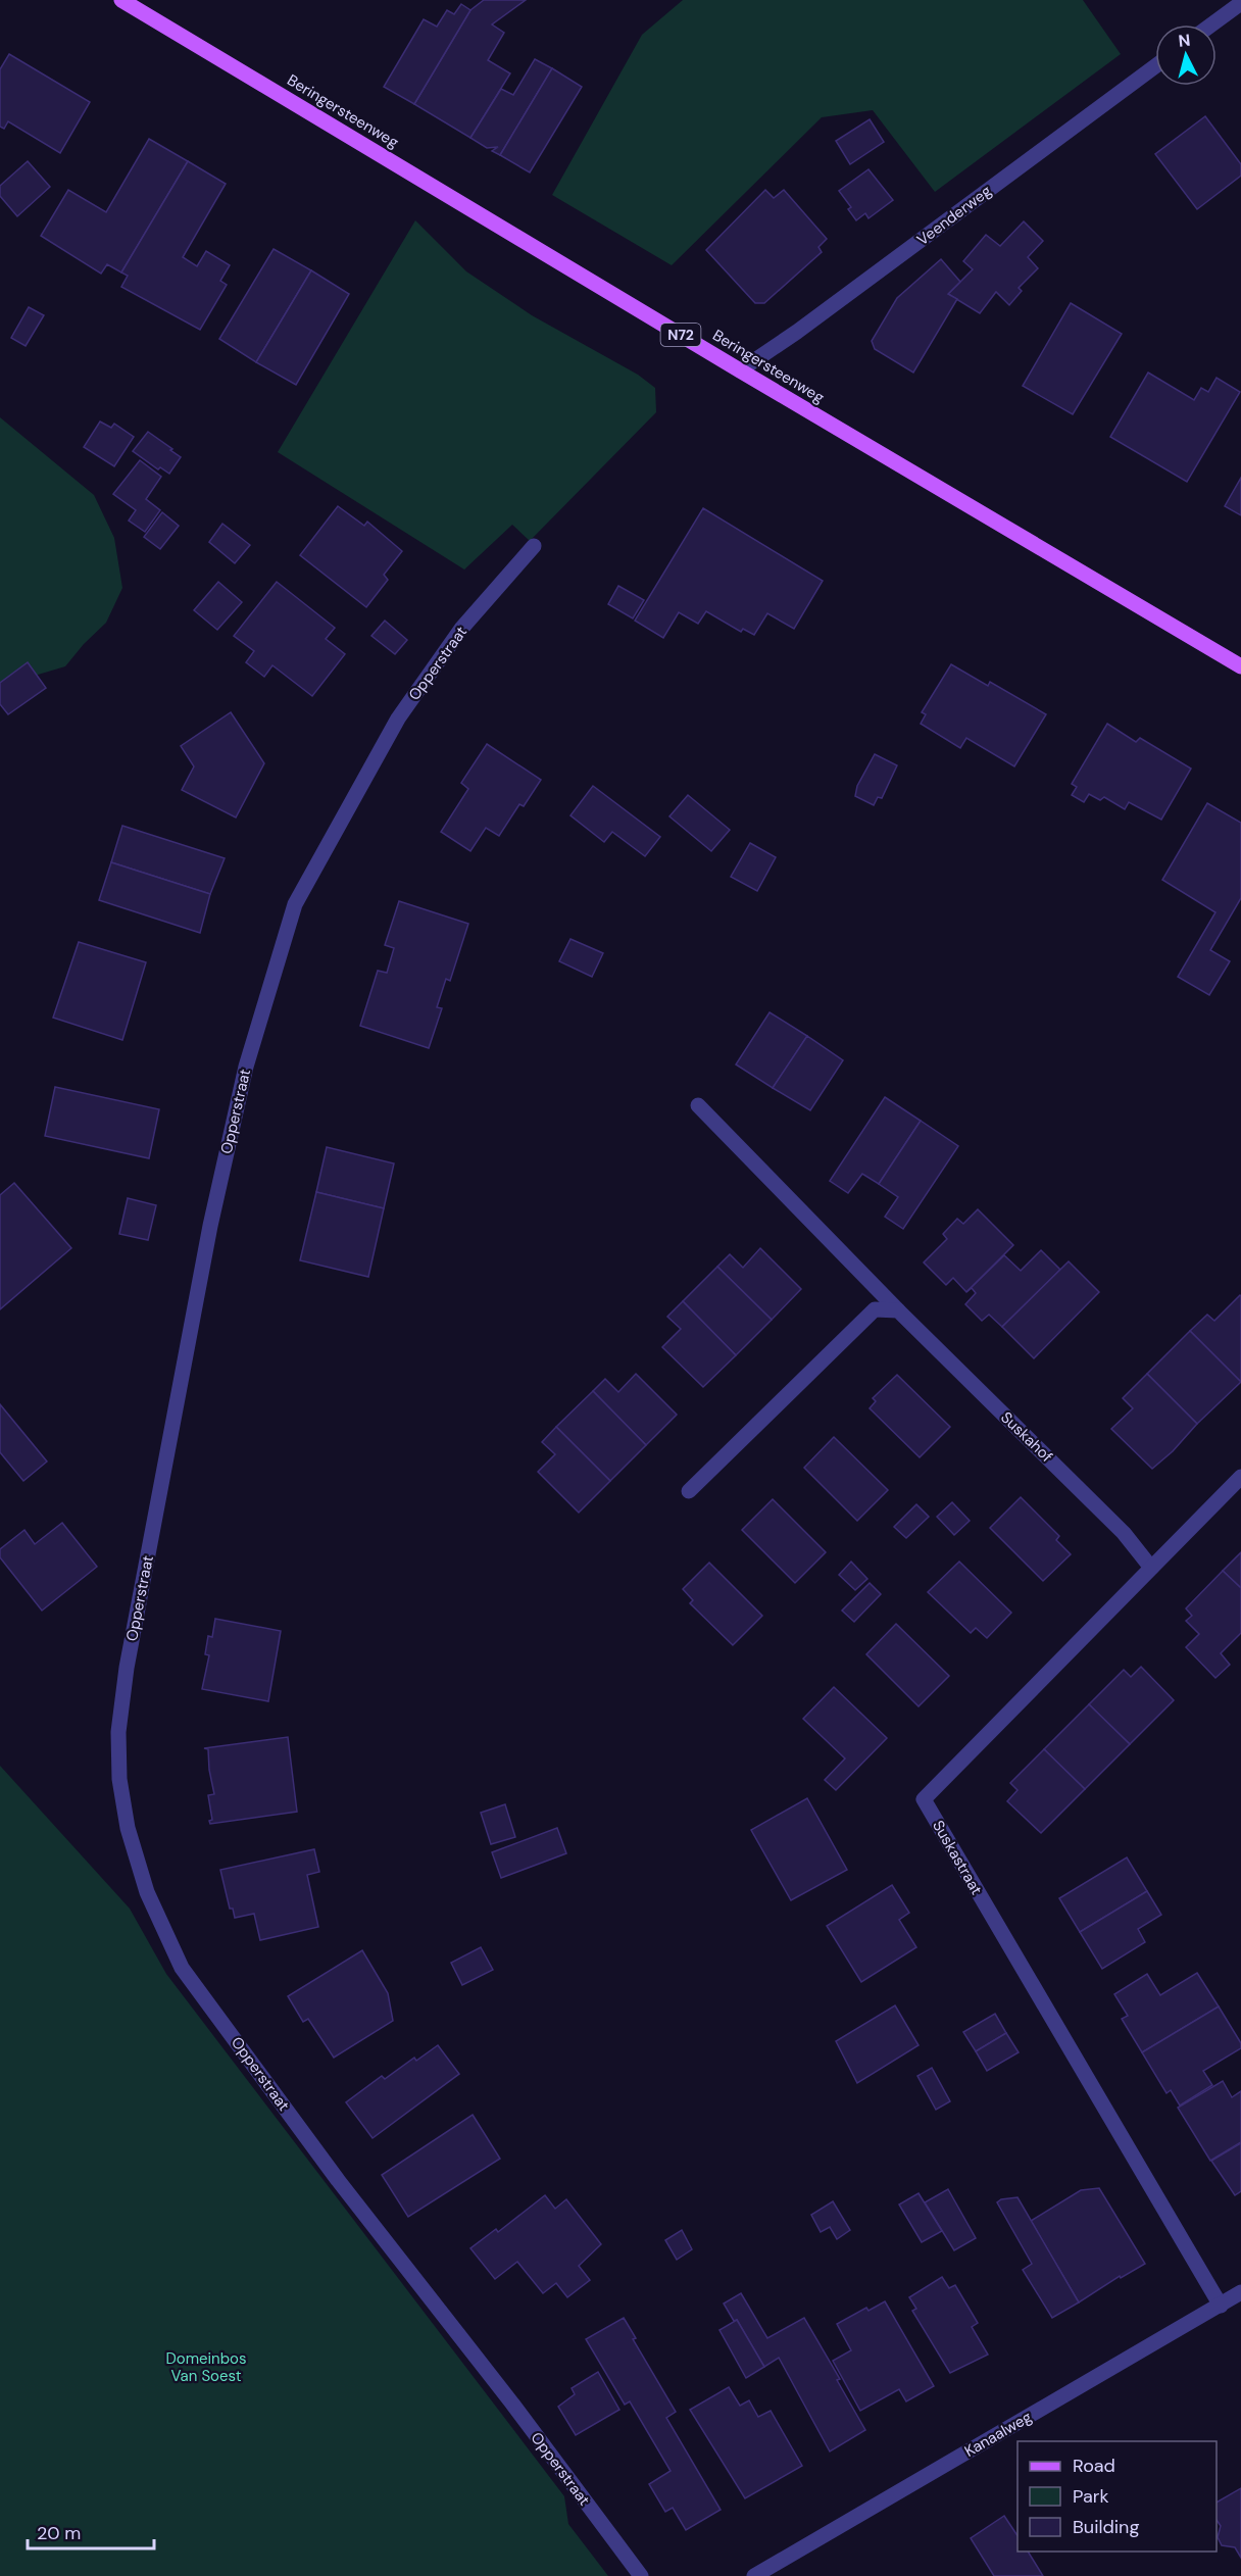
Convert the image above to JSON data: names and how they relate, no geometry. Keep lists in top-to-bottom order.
{
  "streets": {
    "main road": ["Beringersteenweg", "N72"],
    "street": [
      "Veenderweg",
      "Opperstraat",
      "Suskahof",
      "Suskastraat",
      "Kanaalweg"
    ]
  },
  "crossings": [
    ["Beringersteenweg", "Veenderweg"],
    ["Suskahof", "Suskastraat"],
    ["Suskastraat", "Kanaalweg"]
  ],
  "parks": ["Domeinbos Van Soest"],
  "legend": ["Road", "Park", "Building"],
  "scale_bar": "20 m",
  "north": "top"
}
